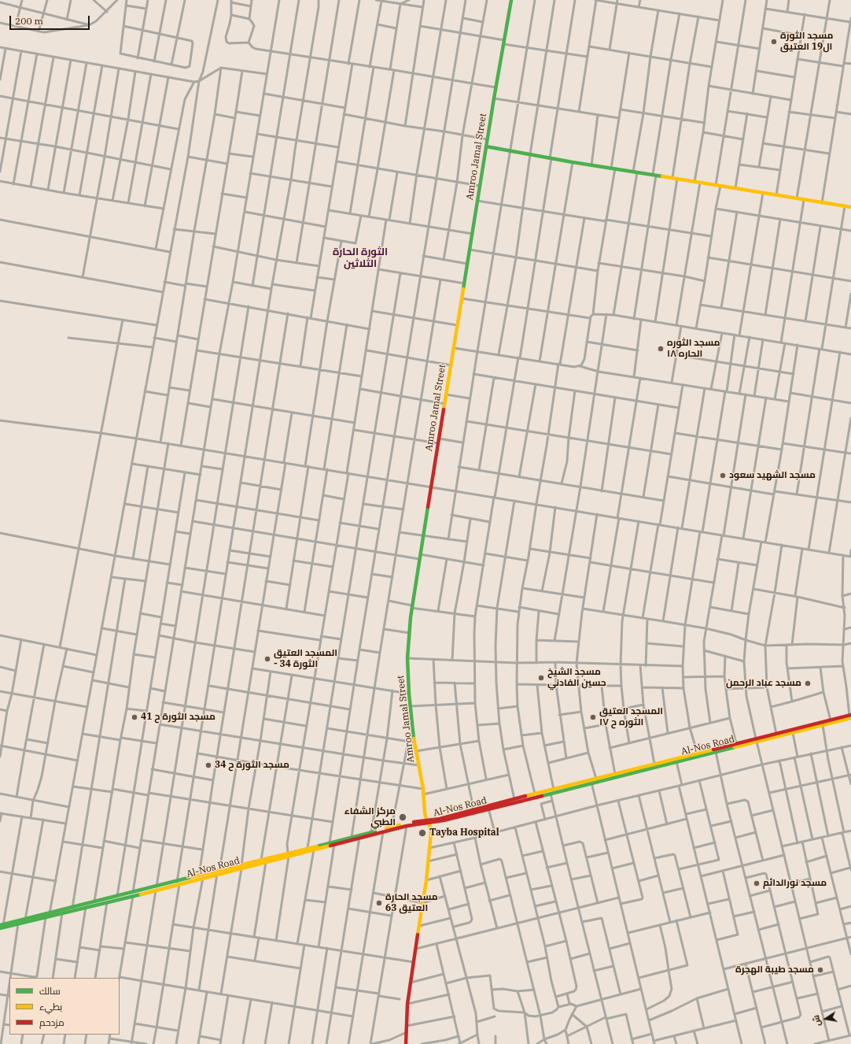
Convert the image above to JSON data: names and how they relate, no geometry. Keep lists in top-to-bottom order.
{
  "streets": {
    "main road": ["Amroo Jamal Street", "Al-Nos Road"]
  },
  "crossings": [
    ["Amroo Jamal Street", "Al-Nos Road"]
  ],
  "districts": ["الثورة الحارة الثلاثين"],
  "places": [
    "مسجد الثورة ال19 العتيق",
    "مسجد الثوره الحاره ١٨",
    "مسجد الشهيد سعود",
    "المسجد العتيق - الثورة 34",
    "مسجد الشيخ حسين الفادني",
    "مسجد عباد الرحمن",
    "مسجد الثورة ح 41",
    "المسجد العتيق الثوره ح ١٧",
    "مسجد الثورة ح 34",
    "مركز الشفاء الطبي",
    "Tayba Hospital",
    "مسجد نورالدائم",
    "مسجد الحارة 63 العتيق",
    "مسجد طيبة الهجرة"
  ],
  "legend": ["سالك", "بطيء", "مزدحم"],
  "scale_bar": "200 m",
  "north": "left"
}
